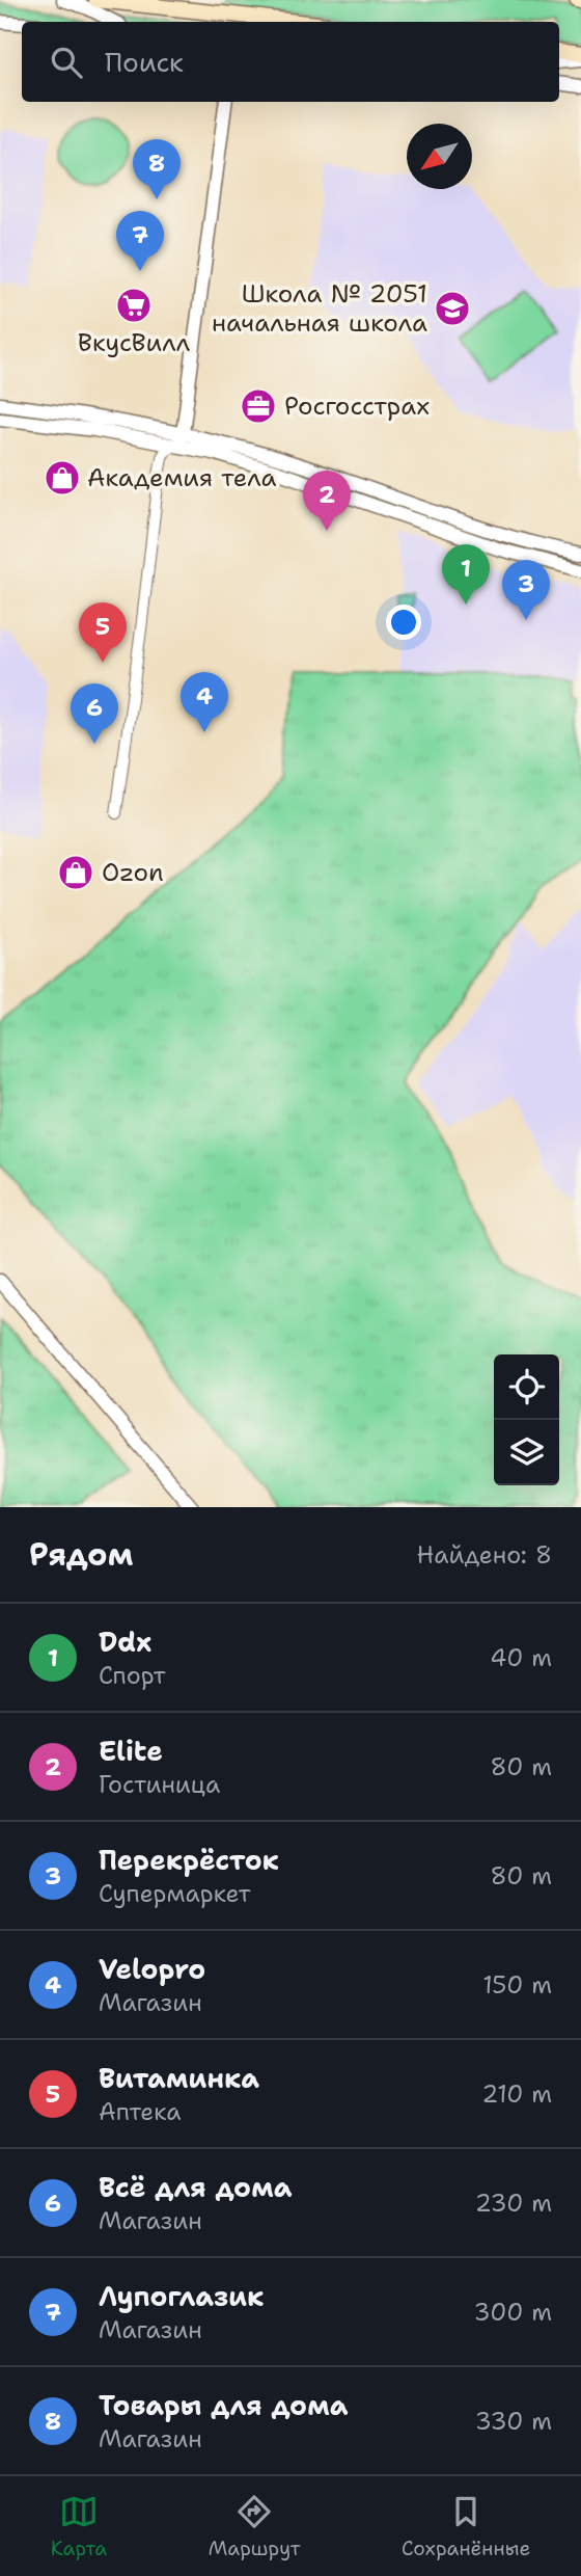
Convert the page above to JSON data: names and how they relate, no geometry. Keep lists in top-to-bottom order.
{
  "places": {
    "supermarket": ["ВкусВилл"],
    "school or university": ["Школа № 2051 начальная школа"],
    "office": ["Росгосстрах"],
    "shop": ["Академия тела", "Ozon"]
  },
  "north": "bottom left",
  "page": {
    "search": "Поиск",
    "pins": [
      "8",
      "7",
      "2",
      "1",
      "3",
      "5",
      "4",
      "6"
    ],
    "heading": ["Рядом", "Найдено: 8"],
    "list": [
      {
        "mark": "1",
        "name": "Ddx",
        "note": "Спорт",
        "value": "40 m"
      },
      {
        "mark": "2",
        "name": "Elite",
        "note": "Гостиница",
        "value": "80 m"
      },
      {
        "mark": "3",
        "name": "Перекрёсток",
        "note": "Супермаркет",
        "value": "80 m"
      },
      {
        "mark": "4",
        "name": "Velopro",
        "note": "Магазин",
        "value": "150 m"
      },
      {
        "mark": "5",
        "name": "Витаминка",
        "note": "Аптека",
        "value": "210 m"
      },
      {
        "mark": "6",
        "name": "Всё для дома",
        "note": "Магазин",
        "value": "230 m"
      },
      {
        "mark": "7",
        "name": "Лупоглазик",
        "note": "Магазин",
        "value": "300 m"
      },
      {
        "mark": "8",
        "name": "Товары для дома",
        "note": "Магазин",
        "value": "330 m"
      }
    ],
    "nav": ["Карта", "Маршрут", "Сохранённые"]
  }
}
